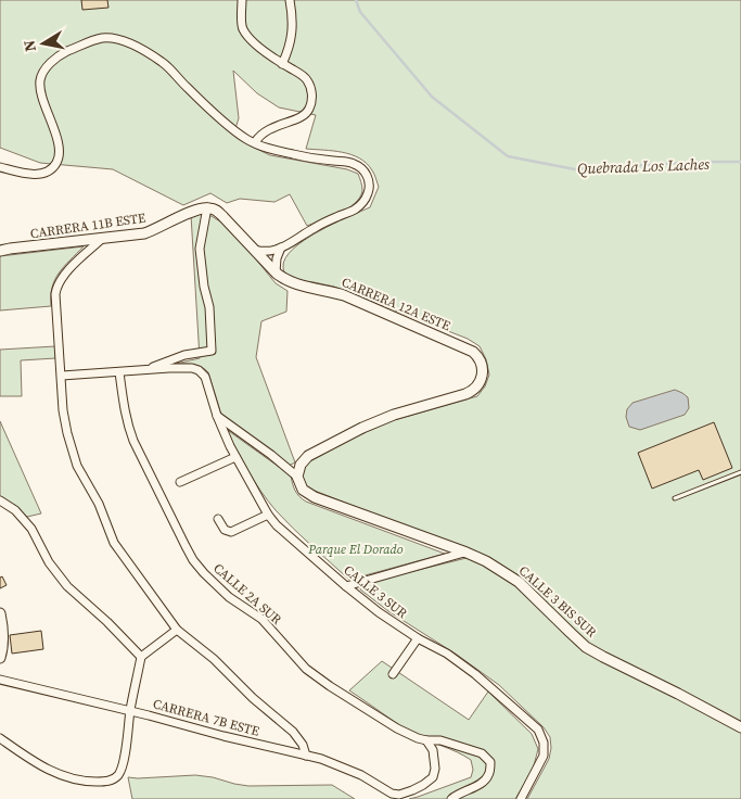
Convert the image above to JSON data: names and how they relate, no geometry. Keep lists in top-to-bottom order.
{
  "streets": {
    "street": [
      "CARRERA 11B ESTE",
      "CARRERA 12A ESTE",
      "CALLE 3 SUR",
      "CALLE 2A SUR",
      "CALLE 3 BIS SUR",
      "CARRERA 7B ESTE"
    ]
  },
  "crossings": [
    ["CARRERA 11B ESTE", "CARRERA 12A ESTE"],
    ["CARRERA 12A ESTE", "CALLE 3 BIS SUR"],
    ["CALLE 2A SUR", "CARRERA 7B ESTE"]
  ],
  "water": ["Quebrada Los Laches"],
  "parks": ["Parque El Dorado"],
  "north": "left"
}
